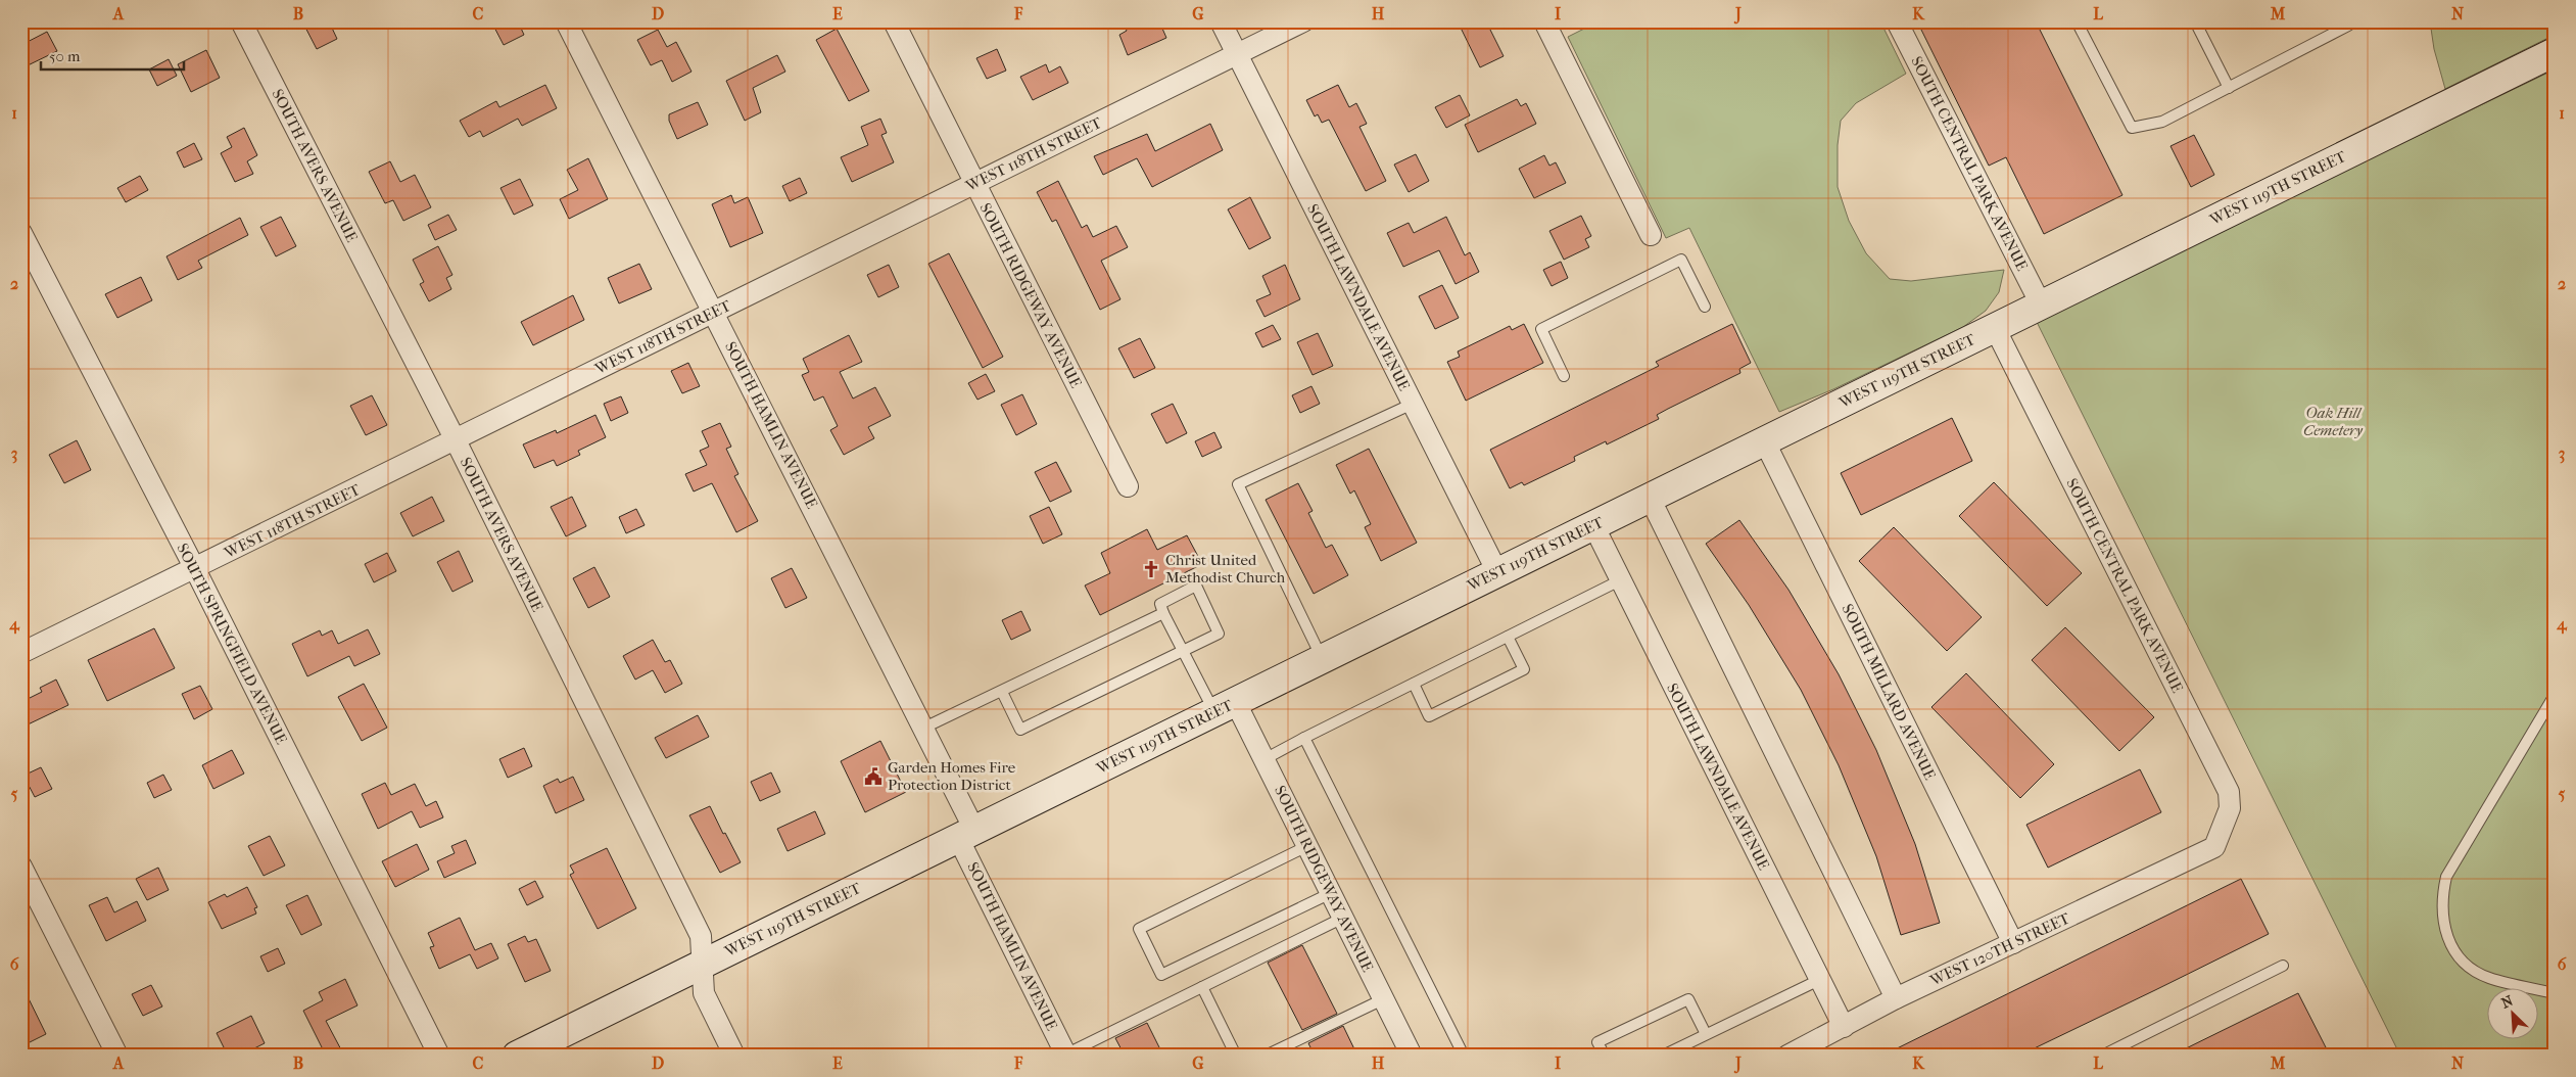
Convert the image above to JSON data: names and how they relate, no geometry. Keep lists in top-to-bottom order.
{
  "streets": {
    "street": [
      "WEST 118TH STREET",
      "SOUTH CENTRAL PARK AVENUE",
      "SOUTH AVERS AVENUE",
      "WEST 119TH STREET",
      "SOUTH RIDGEWAY AVENUE",
      "SOUTH LAWNDALE AVENUE",
      "SOUTH HAMLIN AVENUE",
      "SOUTH SPRINGFIELD AVENUE",
      "SOUTH MILLARD AVENUE",
      "WEST 120TH STREET"
    ]
  },
  "crossings": [
    ["WEST 118TH STREET", "SOUTH AVERS AVENUE"],
    ["WEST 118TH STREET", "SOUTH RIDGEWAY AVENUE"],
    ["WEST 118TH STREET", "SOUTH LAWNDALE AVENUE"],
    ["WEST 118TH STREET", "SOUTH HAMLIN AVENUE"],
    ["WEST 118TH STREET", "SOUTH SPRINGFIELD AVENUE"],
    ["SOUTH CENTRAL PARK AVENUE", "WEST 119TH STREET"],
    ["SOUTH CENTRAL PARK AVENUE", "WEST 120TH STREET"],
    ["SOUTH AVERS AVENUE", "WEST 119TH STREET"],
    ["WEST 119TH STREET", "SOUTH RIDGEWAY AVENUE"],
    ["WEST 119TH STREET", "SOUTH LAWNDALE AVENUE"],
    ["WEST 119TH STREET", "SOUTH HAMLIN AVENUE"],
    ["WEST 119TH STREET", "SOUTH MILLARD AVENUE"],
    ["SOUTH LAWNDALE AVENUE", "WEST 120TH STREET"],
    ["SOUTH MILLARD AVENUE", "WEST 120TH STREET"]
  ],
  "parks": ["Oak Hill Cemetery"],
  "places": {
    "church": ["Christ United Methodist Church"],
    "public building": ["Garden Homes Fire Protection District"]
  },
  "scale_bar": "50 m",
  "north": "top left",
  "grid": {
    "columns": [
      "A",
      "B",
      "C",
      "D",
      "E",
      "F",
      "G",
      "H",
      "I",
      "J",
      "K",
      "L",
      "M",
      "N"
    ],
    "rows": [
      "1",
      "2",
      "3",
      "4",
      "5",
      "6"
    ]
  }
}
